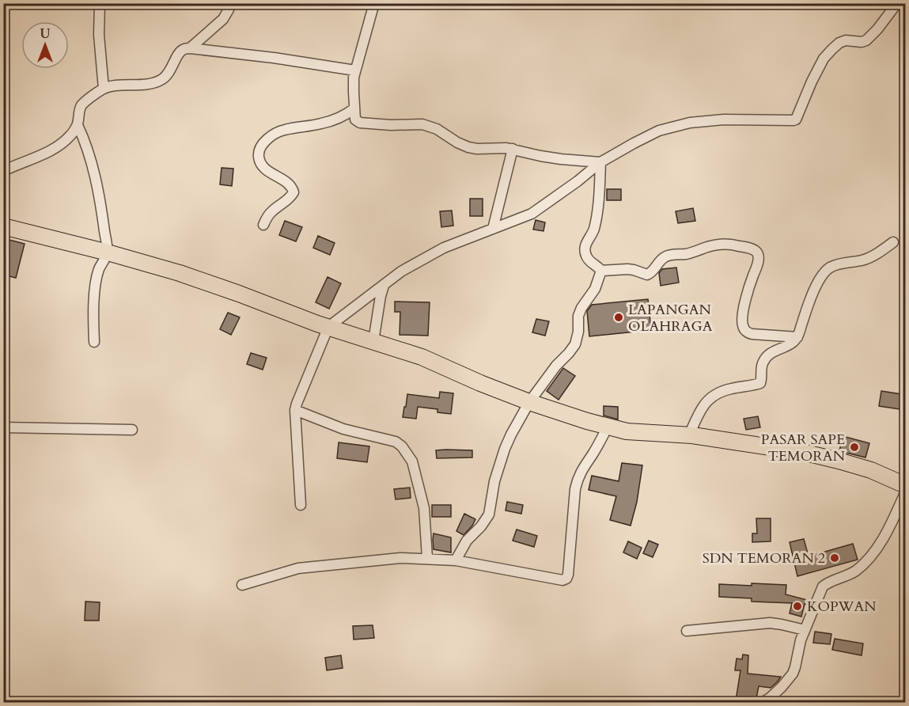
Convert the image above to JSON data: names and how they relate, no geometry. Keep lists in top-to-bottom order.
{
  "places": [
    "LAPANGAN OLAHRAGA",
    "PASAR SAPE TEMORAN",
    "SDN TEMORAN 2",
    "KOPWAN"
  ],
  "north": "top"
}
